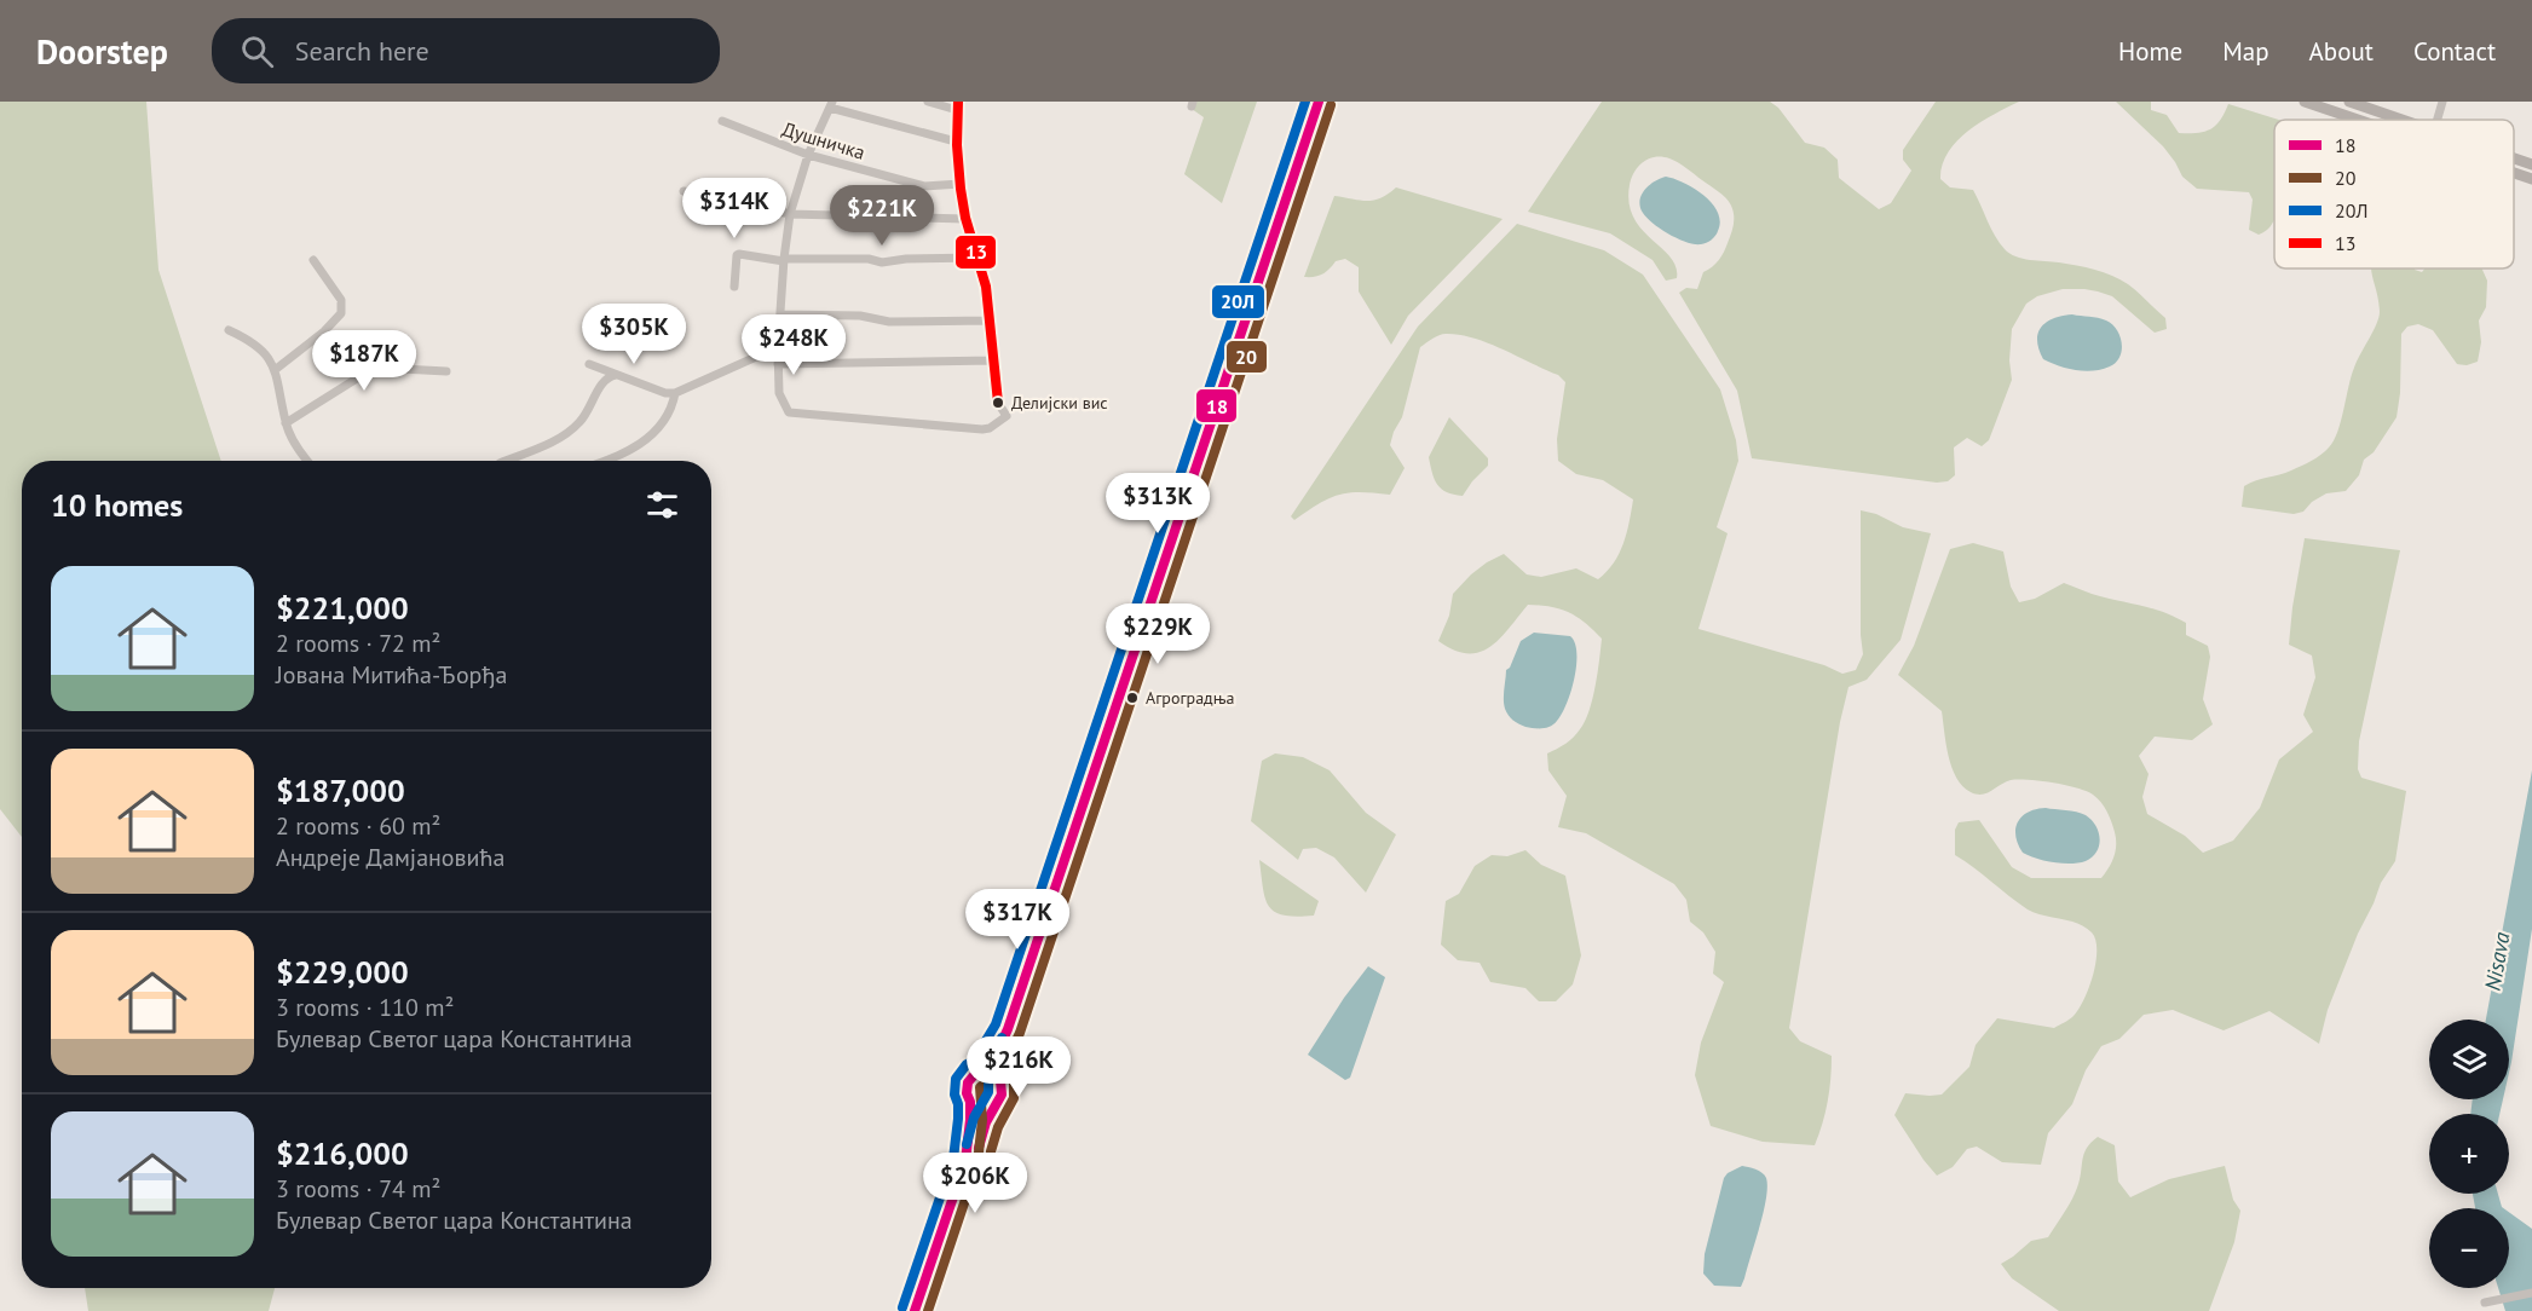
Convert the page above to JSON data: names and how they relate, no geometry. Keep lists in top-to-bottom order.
{
  "streets": {
    "street": ["Душничка"]
  },
  "water": ["Nisava"],
  "places": ["Делијски вис", "Агроградња"],
  "lines": [
    "transit line 18",
    "transit line 20Л",
    "transit line 13",
    "transit line 20"
  ],
  "legend": [
    "18",
    "20",
    "20Л",
    "13"
  ],
  "page": {
    "header": "Doorstep",
    "search": "Search here",
    "nav": [
      "Home",
      "Map",
      "About",
      "Contact"
    ],
    "price": [
      "$314K",
      "$221K",
      "$305K",
      "$248K",
      "$187K",
      "$313K",
      "$229K",
      "$317K",
      "$216K",
      "$206K"
    ],
    "heading": "10 homes",
    "list": [
      {
        "name": "$221,000",
        "note": "2 rooms · 72 m² · Јована Митића-Ђорђа"
      },
      {
        "name": "$187,000",
        "note": "2 rooms · 60 m² · Андреје Дамјановића"
      },
      {
        "name": "$229,000",
        "note": "3 rooms · 110 m² · Булевар Светог цара Константина"
      },
      {
        "name": "$216,000",
        "note": "3 rooms · 74 m² · Булевар Светог цара Константина"
      }
    ],
    "map_buttons": ["+", "−"]
  }
}
